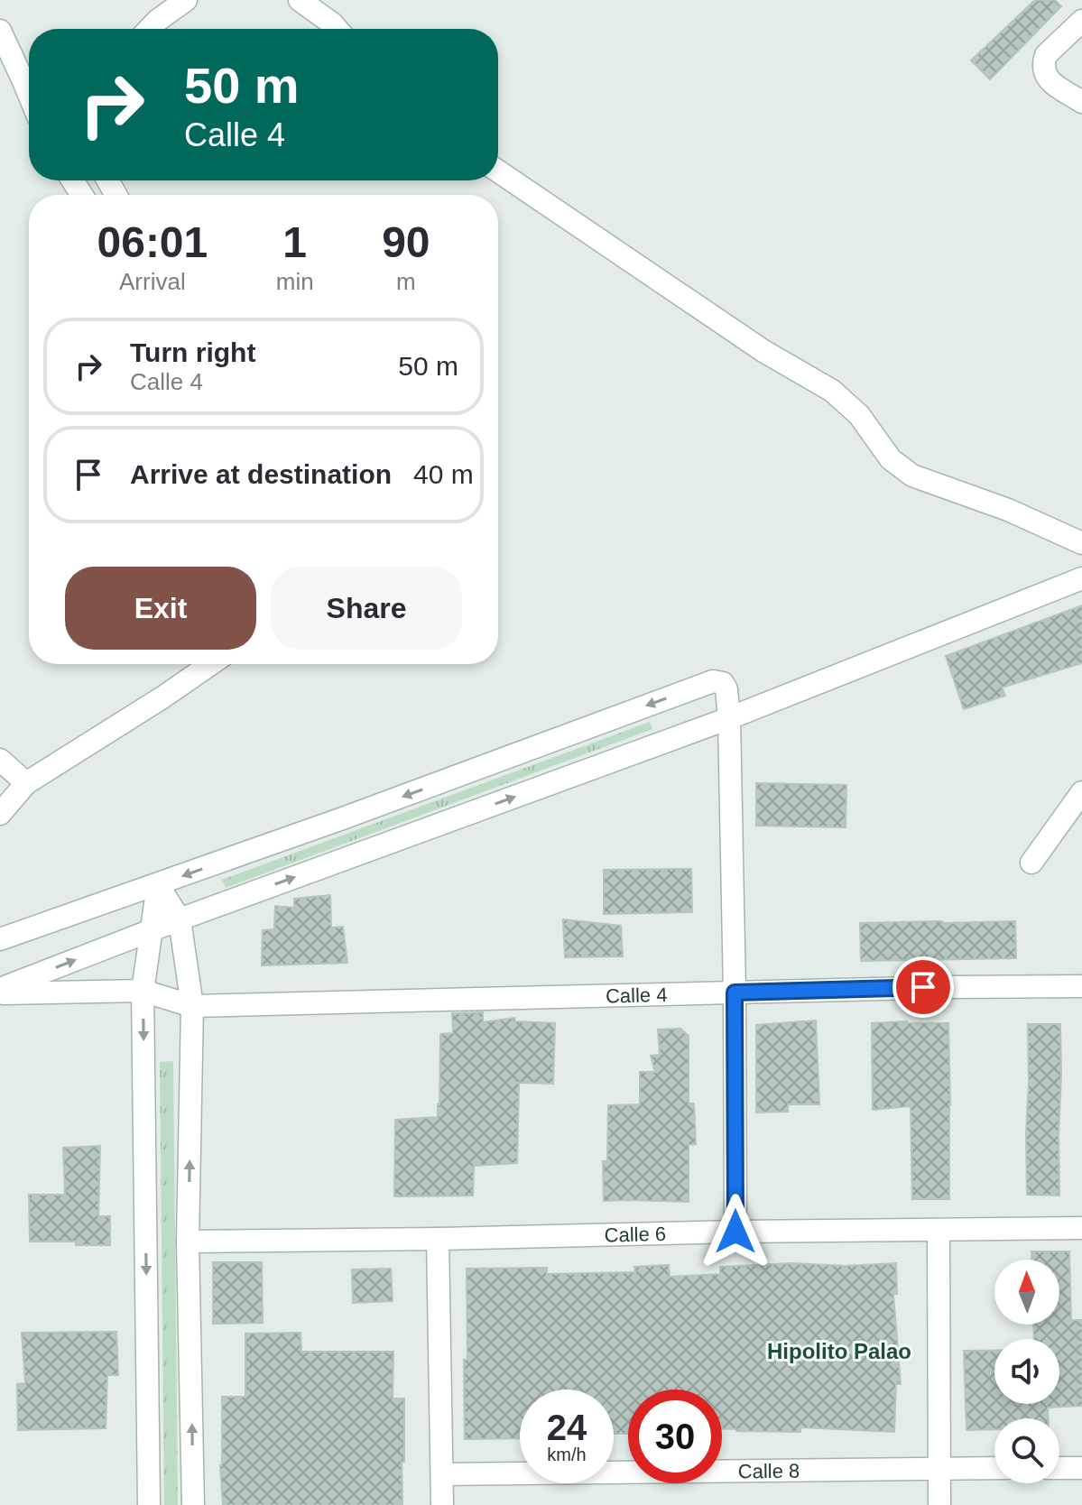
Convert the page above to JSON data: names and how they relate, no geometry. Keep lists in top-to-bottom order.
{
  "streets": {
    "street": ["Calle 4", "Calle 6", "Calle 8"]
  },
  "districts": ["Hipolito Palao"],
  "north": "top",
  "page": {
    "turn": ["50 m", "Calle 4"],
    "eta": [
      "06:01",
      "Arrival",
      "1",
      "min",
      "90",
      "m"
    ],
    "list": [
      {
        "name": "Turn right",
        "note": "Calle 4",
        "value": "50 m"
      },
      {
        "name": "Arrive at destination",
        "value": "40 m"
      }
    ],
    "buttons": ["Exit", "Share"],
    "speed": "24 km/h",
    "limit": "30"
  }
}
